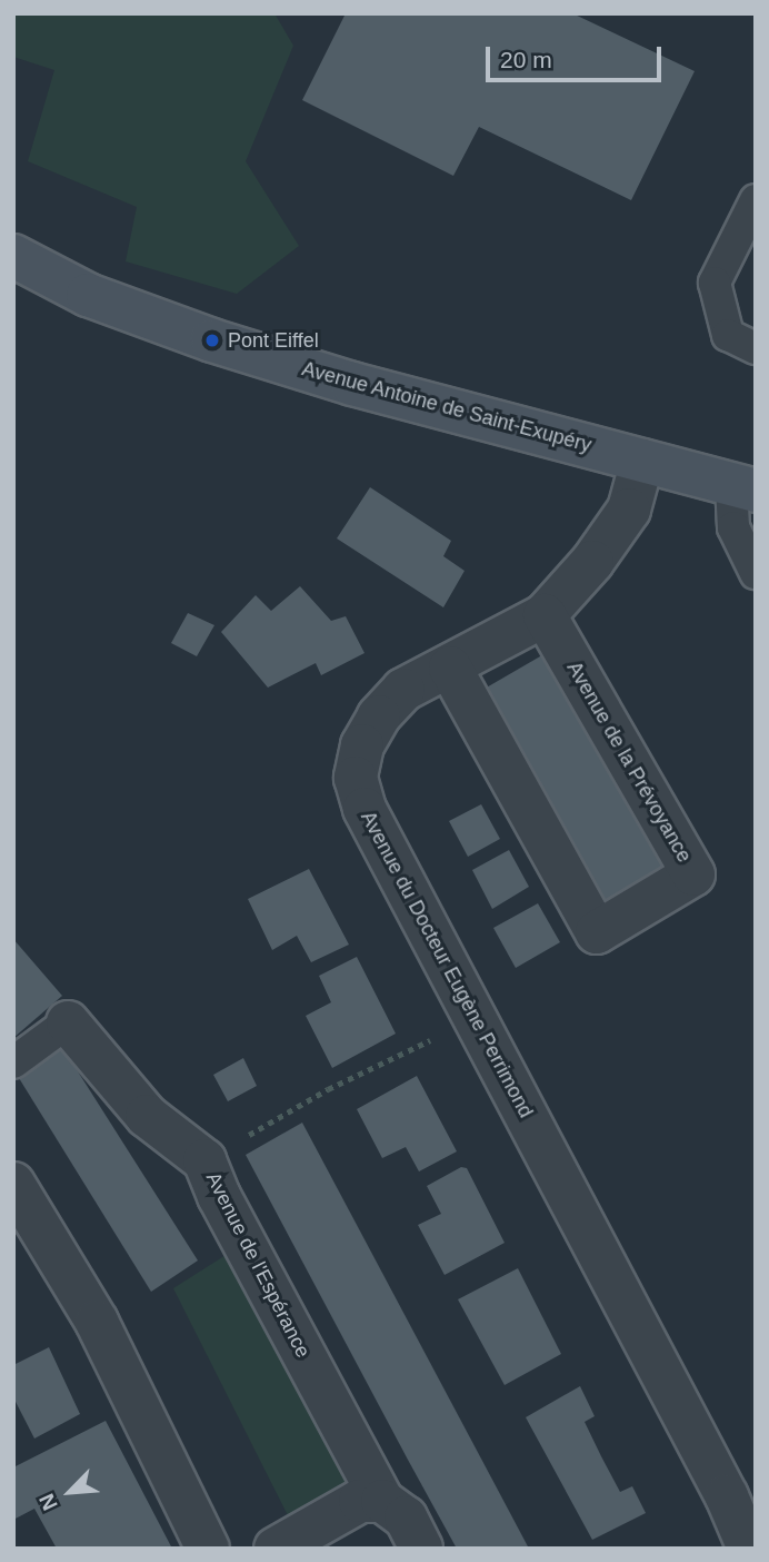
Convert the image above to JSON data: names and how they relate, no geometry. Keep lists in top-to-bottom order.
{
  "streets": {
    "main road": ["Avenue Antoine de Saint-Exupéry"],
    "street": ["Avenue de la Prévoyance", "Avenue du Docteur Eugène Perrimond", "Avenue de l'Espérance"]
  },
  "crossings": [
    ["Avenue Antoine de Saint-Exupéry", "Avenue du Docteur Eugène Perrimond"],
    ["Avenue de la Prévoyance", "Avenue du Docteur Eugène Perrimond"]
  ],
  "places": ["Pont Eiffel"],
  "scale_bar": "20 m",
  "north": "bottom left"
}
